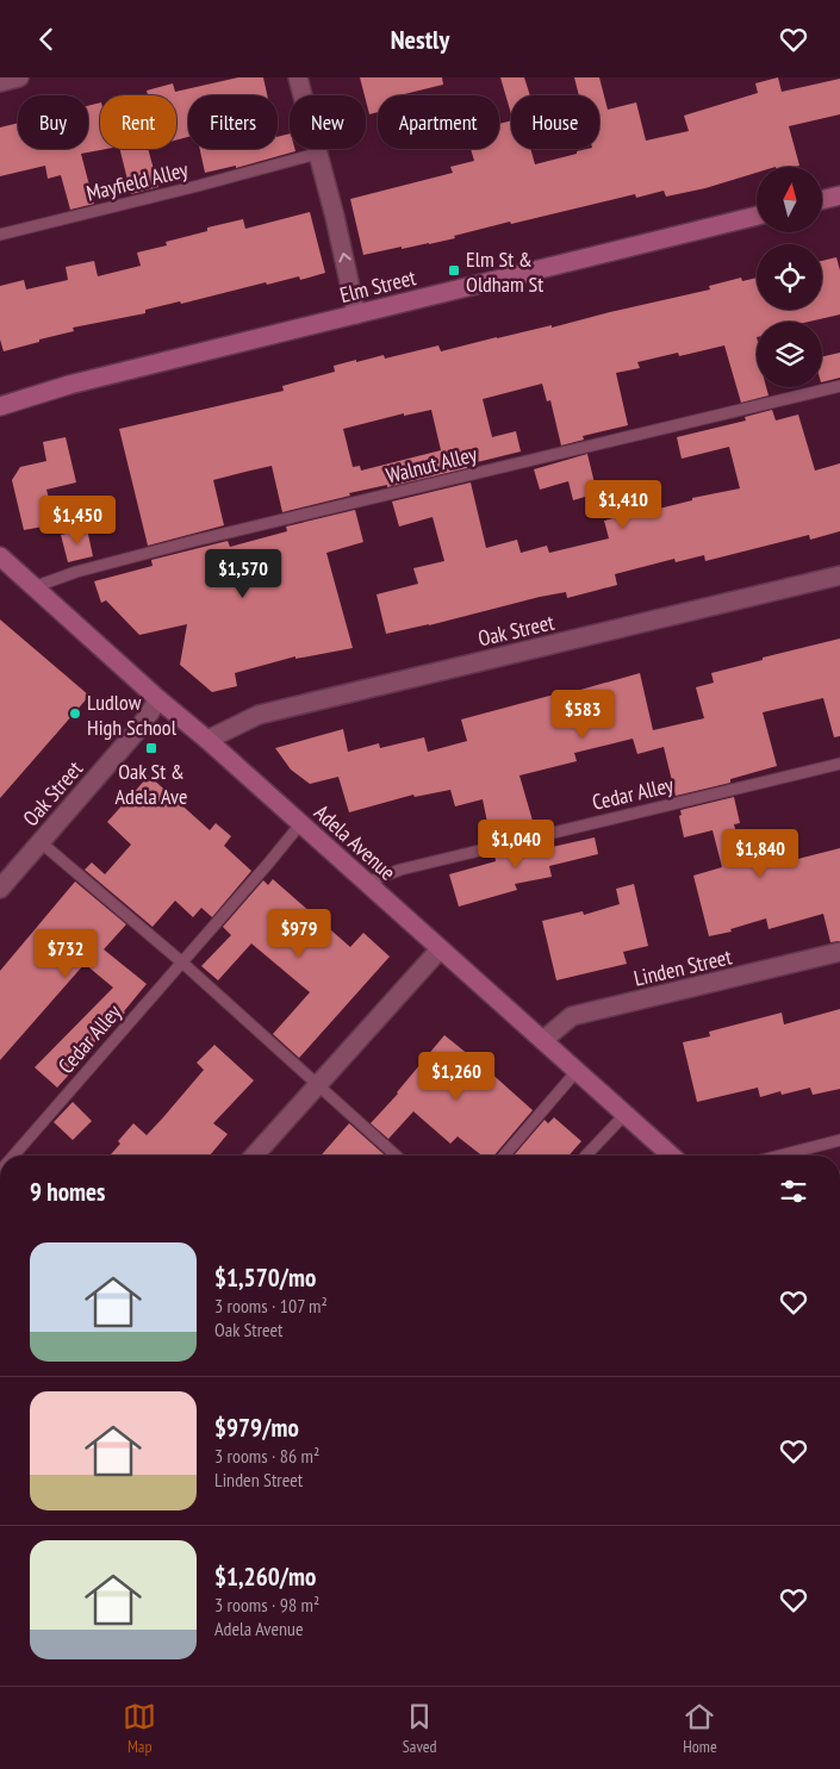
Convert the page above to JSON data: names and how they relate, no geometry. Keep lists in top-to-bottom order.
{
  "streets": {
    "street": [
      "Elm Street",
      "Oak Street",
      "Adela Avenue",
      "Linden Street"
    ],
    "lane": ["Mayfield Alley", "Walnut Alley", "Cedar Alley"]
  },
  "crossings": [
    ["Walnut Alley", "Adela Avenue"],
    ["Oak Street", "Adela Avenue"],
    ["Cedar Alley", "Adela Avenue"],
    ["Adela Avenue", "Linden Street"]
  ],
  "places": {
    "transit": ["Elm St & Oldham St", "Oak St & Adela Ave"],
    "other": ["Ludlow High School"]
  },
  "north": "top",
  "page": {
    "header": "Nestly",
    "chip": [
      "Buy",
      "Rent",
      "Filters",
      "New",
      "Apartment",
      "House"
    ],
    "price": [
      "$1,410",
      "$1,450",
      "$1,570",
      "$583",
      "$1,040",
      "$1,840",
      "$979",
      "$732",
      "$1,260"
    ],
    "heading": "9 homes",
    "list": [
      {
        "name": "$1,570/mo",
        "note": "3 rooms · 107 m² · Oak Street"
      },
      {
        "name": "$979/mo",
        "note": "3 rooms · 86 m² · Linden Street"
      },
      {
        "name": "$1,260/mo",
        "note": "3 rooms · 98 m² · Adela Avenue"
      }
    ],
    "tabs": ["Map", "Saved", "Home"]
  }
}
